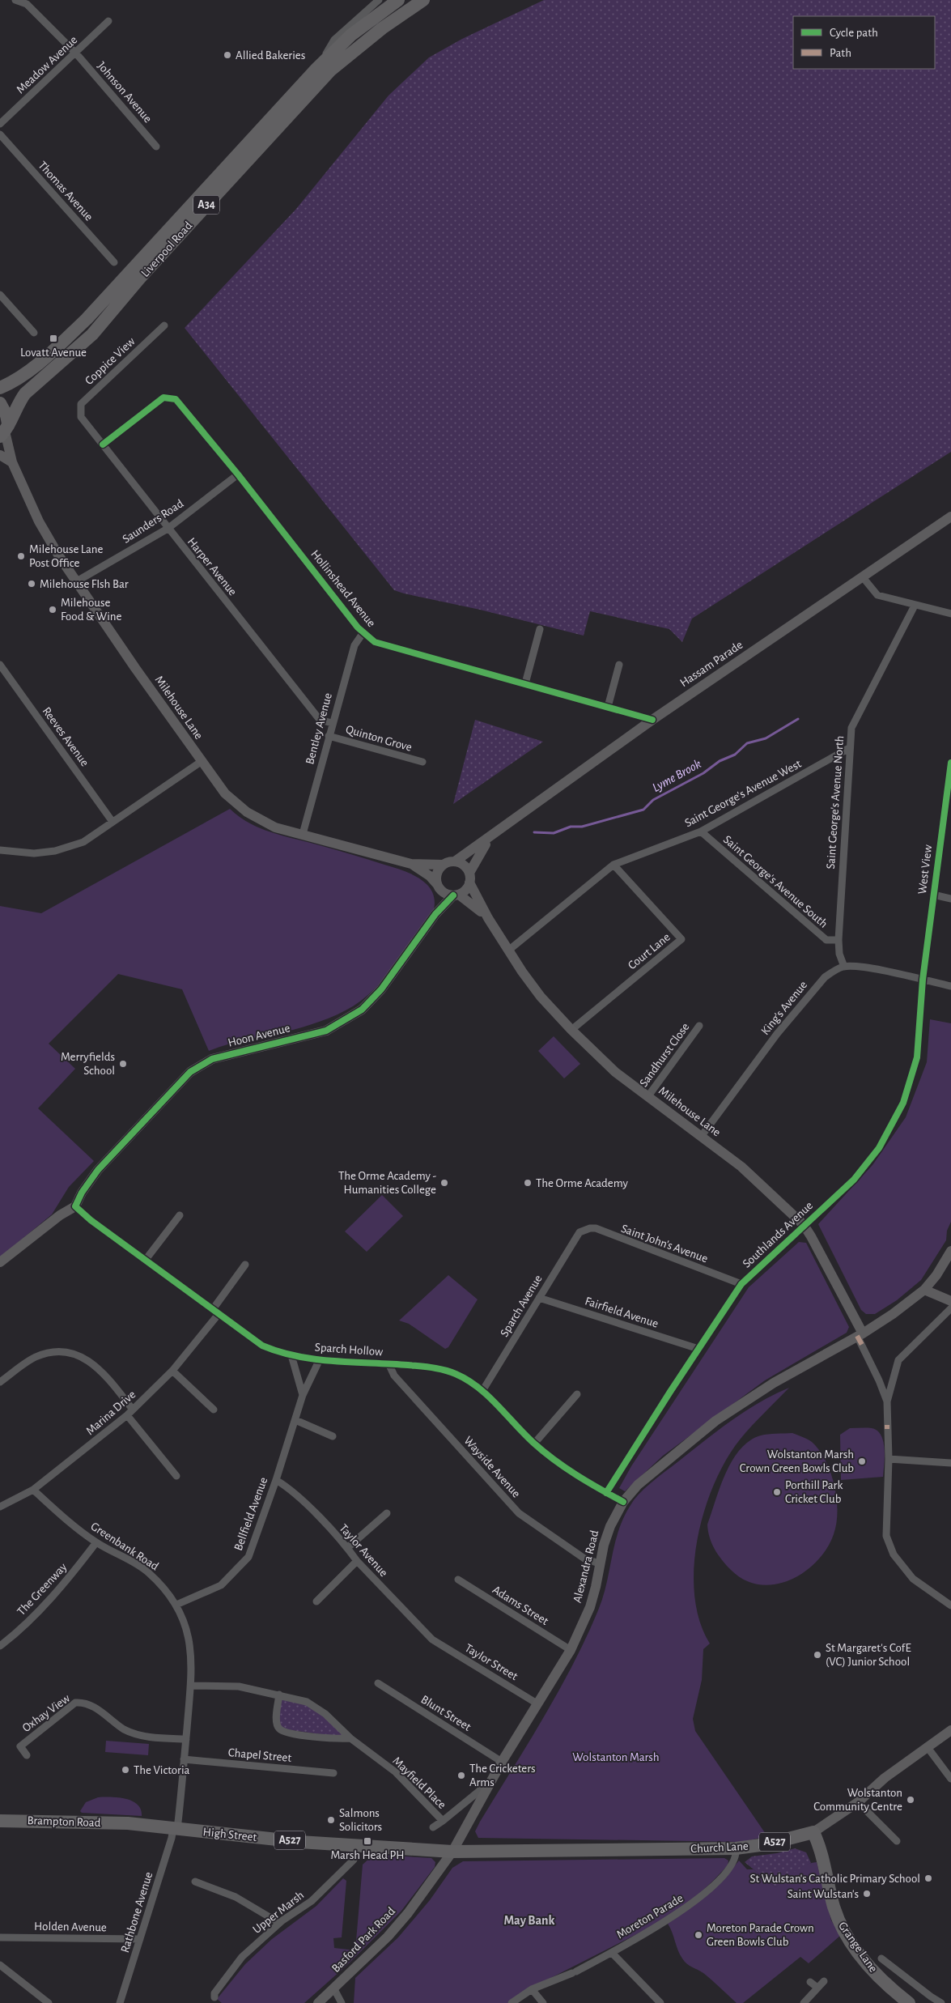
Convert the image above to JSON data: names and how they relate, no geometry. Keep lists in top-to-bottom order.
{
  "streets": {
    "highway": [
      "A34",
      "Liverpool Road",
      "Brampton Road",
      "High Street",
      "A527",
      "Church Lane",
      "Grange Lane"
    ],
    "main road": [
      "Hassam Parade",
      "Milehouse Lane",
      "Hoon Avenue",
      "Alexandra Road",
      "Basford Park Road"
    ],
    "street": [
      "Meadow Avenue",
      "Johnson Avenue",
      "Thomas Avenue",
      "Coppice View",
      "Saunders Road",
      "Harper Avenue",
      "Hollinshead Avenue",
      "Bentley Avenue",
      "Reeves Avenue",
      "Quinton Grove",
      "Saint George's Avenue West",
      "Saint George's Avenue North",
      "West View",
      "Saint George's Avenue South",
      "Court Lane",
      "King's Avenue",
      "Sandhurst Close",
      "Southlands Avenue",
      "Saint John's Avenue",
      "Sparch Avenue",
      "Fairfield Avenue",
      "Sparch Hollow",
      "Marina Drive",
      "Wayside Avenue",
      "Bellfield Avenue",
      "Greenbank Road",
      "Taylor Avenue",
      "The Greenway",
      "Adams Street",
      "Taylor Street",
      "Oxhay View",
      "Blunt Street",
      "Chapel Street",
      "Mayfield Place",
      "Rathbone Avenue",
      "Upper Marsh",
      "Moreton Parade",
      "Holden Avenue"
    ]
  },
  "crossings": [
    ["Meadow Avenue", "Johnson Avenue"],
    ["Liverpool Road", "Milehouse Lane"],
    ["Coppice View", "Harper Avenue"],
    ["Saunders Road", "Harper Avenue"],
    ["Saunders Road", "Hollinshead Avenue"],
    ["Saunders Road", "Milehouse Lane"],
    ["Harper Avenue", "Hollinshead Avenue"],
    ["Harper Avenue", "Bentley Avenue"],
    ["Hollinshead Avenue", "Hassam Parade"],
    ["Hollinshead Avenue", "Bentley Avenue"],
    ["Hassam Parade", "Milehouse Lane"],
    ["Hassam Parade", "Hoon Avenue"],
    ["Milehouse Lane", "Bentley Avenue"],
    ["Milehouse Lane", "Saint George's Avenue West"],
    ["Milehouse Lane", "Court Lane"],
    ["Milehouse Lane", "King's Avenue"],
    ["Milehouse Lane", "Hoon Avenue"],
    ["Milehouse Lane", "Sandhurst Close"],
    ["Milehouse Lane", "Southlands Avenue"],
    ["Milehouse Lane", "Alexandra Road"],
    ["Bentley Avenue", "Quinton Grove"],
    ["Saint George's Avenue West", "Saint George's Avenue North"],
    ["Saint George's Avenue West", "Saint George's Avenue South"],
    ["Saint George's Avenue West", "Court Lane"],
    ["Saint George's Avenue North", "Saint George's Avenue South"],
    ["Saint George's Avenue North", "King's Avenue"],
    ["West View", "Southlands Avenue"],
    ["Hoon Avenue", "Sparch Hollow"],
    ["Southlands Avenue", "Saint John's Avenue"],
    ["Southlands Avenue", "Fairfield Avenue"],
    ["Southlands Avenue", "Sparch Hollow"],
    ["Saint John's Avenue", "Sparch Avenue"],
    ["Sparch Avenue", "Fairfield Avenue"],
    ["Sparch Avenue", "Sparch Hollow"],
    ["Sparch Hollow", "Marina Drive"],
    ["Sparch Hollow", "Wayside Avenue"],
    ["Sparch Hollow", "Bellfield Avenue"],
    ["Sparch Hollow", "Alexandra Road"],
    ["Marina Drive", "Greenbank Road"],
    ["Wayside Avenue", "Alexandra Road"],
    ["Bellfield Avenue", "Greenbank Road"],
    ["Bellfield Avenue", "Taylor Avenue"],
    ["Greenbank Road", "The Greenway"],
    ["Greenbank Road", "Oxhay View"],
    ["Greenbank Road", "Chapel Street"],
    ["Greenbank Road", "Mayfield Place"],
    ["Greenbank Road", "Rathbone Avenue"],
    ["Taylor Avenue", "Taylor Street"],
    ["Alexandra Road", "Adams Street"],
    ["Alexandra Road", "Taylor Street"],
    ["Alexandra Road", "Blunt Street"],
    ["Alexandra Road", "Mayfield Place"],
    ["Alexandra Road", "High Street"],
    ["Alexandra Road", "Church Lane"],
    ["Alexandra Road", "Basford Park Road"],
    ["Chapel Street", "Rathbone Avenue"],
    ["Brampton Road", "High Street"],
    ["High Street", "Church Lane"],
    ["High Street", "Rathbone Avenue"],
    ["High Street", "Upper Marsh"],
    ["High Street", "Basford Park Road"],
    ["Church Lane", "Moreton Parade"],
    ["Church Lane", "Basford Park Road"],
    ["Church Lane", "Grange Lane"],
    ["Rathbone Avenue", "Holden Avenue"]
  ],
  "districts": ["May Bank"],
  "water": ["Lyme Brook"],
  "parks": ["Wolstanton Marsh"],
  "places": {
    "other": [
      "Allied Bakeries",
      "Milehouse Lane Post Office",
      "Milehouse FIsh Bar",
      "Milehouse Food & Wine",
      "Merryfields School",
      "The Orme Academy - Humanities College",
      "The Orme Academy",
      "Wolstanton Marsh Crown Green Bowls Club",
      "Porthill Park Cricket Club",
      "St Margaret's CofE (VC) Junior School",
      "The Victoria",
      "The Cricketers Arms",
      "Wolstanton Community Centre",
      "Salmons Solicitors",
      "St Wulstan's Catholic Primary School",
      "Saint Wulstan's",
      "Moreton Parade Crown Green Bowls Club"
    ],
    "transit": ["Lovatt Avenue", "Marsh Head PH"]
  },
  "legend": ["Cycle path", "Path"]
}
